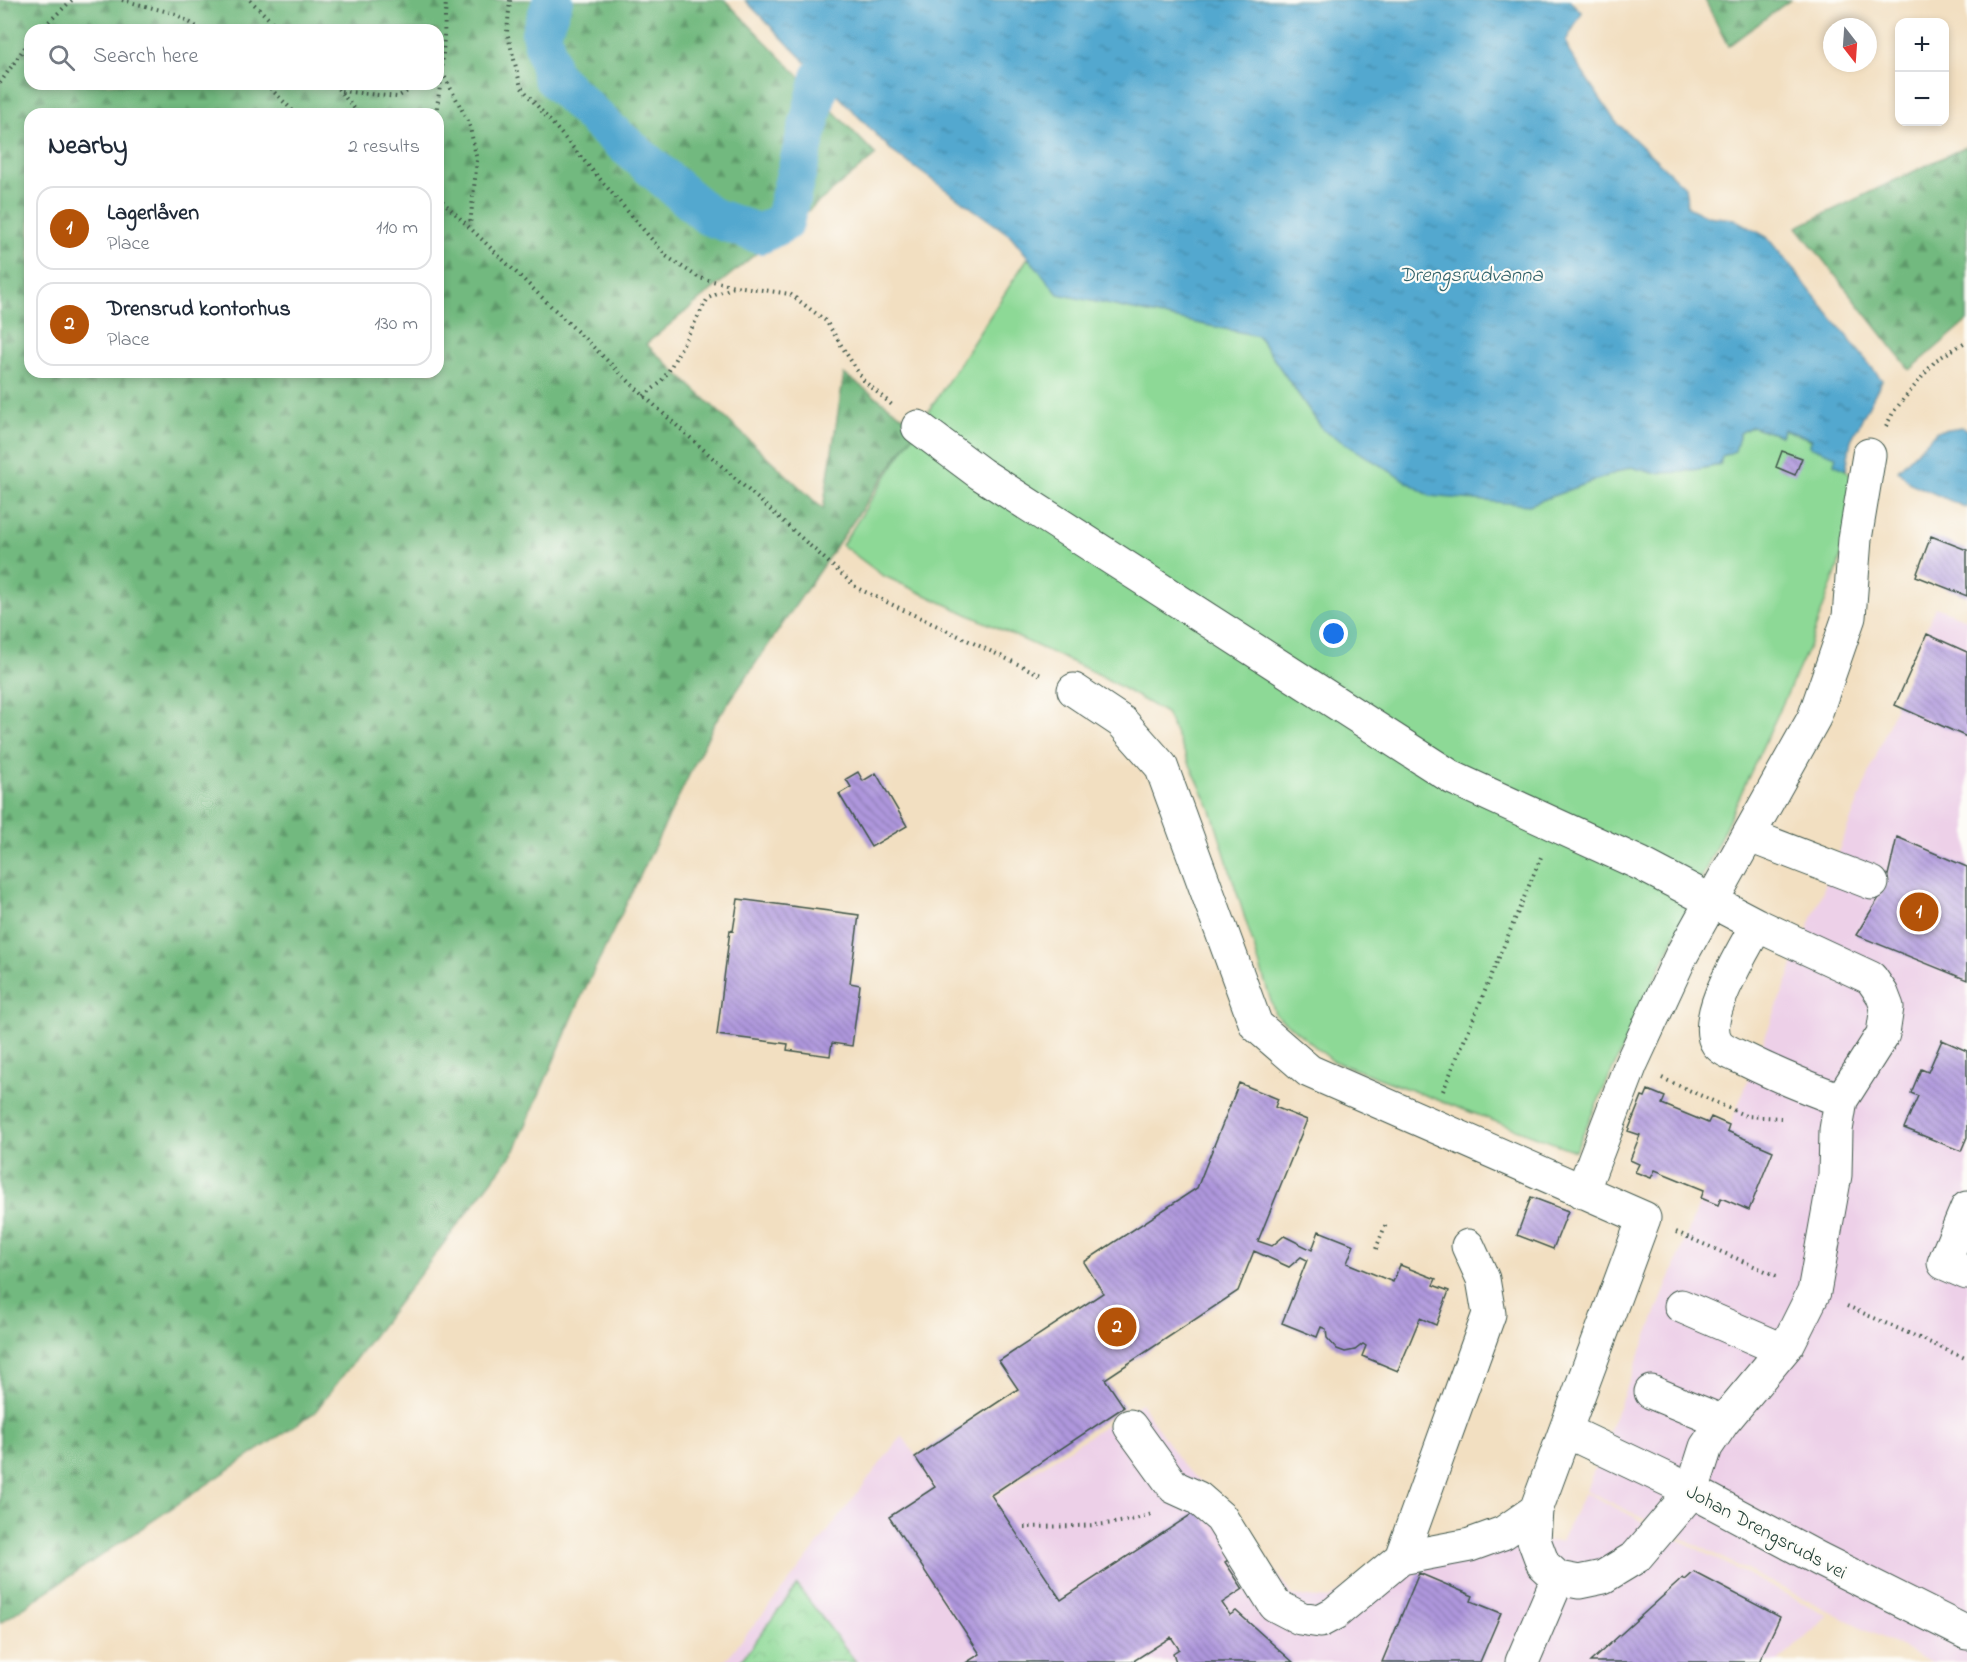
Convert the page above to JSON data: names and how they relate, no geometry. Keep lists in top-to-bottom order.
{
  "streets": {
    "street": ["Johan Drengsruds vei"]
  },
  "water": ["Drengsrudvanna"],
  "north": "bottom",
  "page": {
    "map_buttons": ["+", "−"],
    "search": "Search here",
    "heading": ["Nearby", "2 results"],
    "list": [
      {
        "mark": "1",
        "name": "Lagerlåven",
        "note": "Place",
        "value": "110 m"
      },
      {
        "mark": "2",
        "name": "Drensrud kontorhus",
        "note": "Place",
        "value": "130 m"
      }
    ],
    "pins": ["1", "2"]
  }
}
